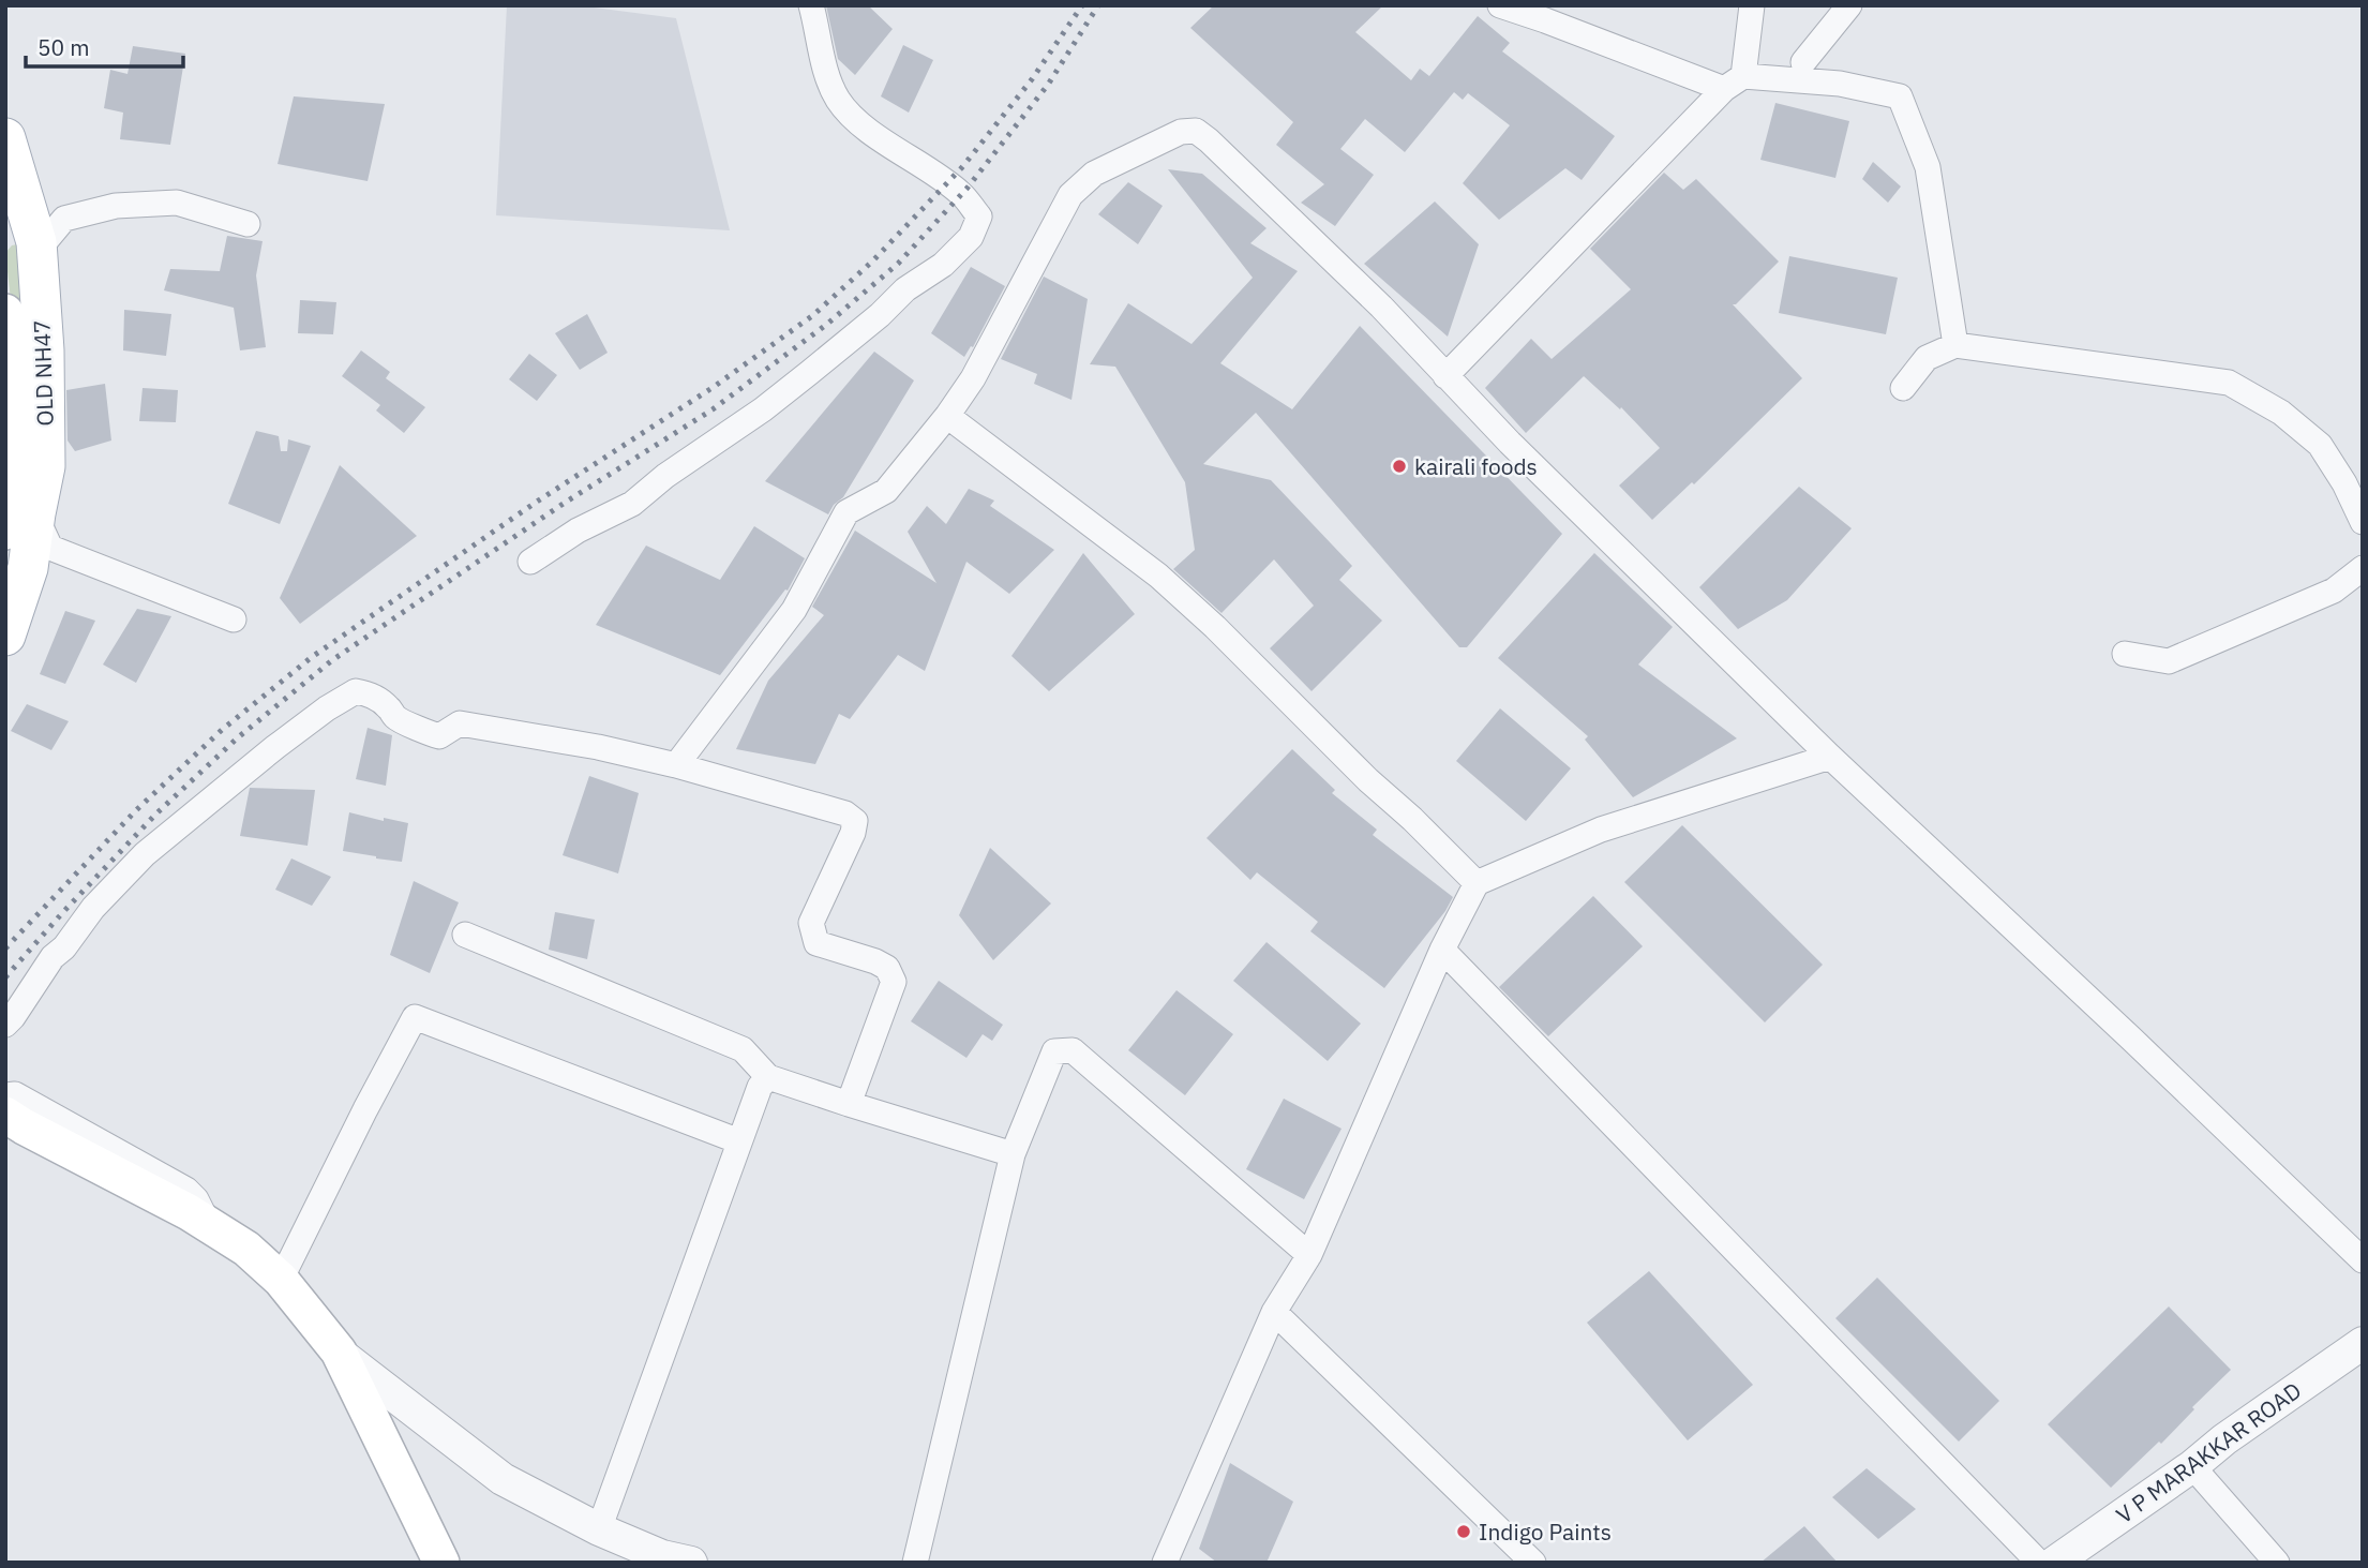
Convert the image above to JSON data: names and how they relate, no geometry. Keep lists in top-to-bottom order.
{
  "streets": {
    "main road": ["OLD NH47"],
    "street": ["V P MARAKKAR ROAD"]
  },
  "places": ["kairali foods", "Indigo Paints"],
  "scale_bar": "50 m"
}
